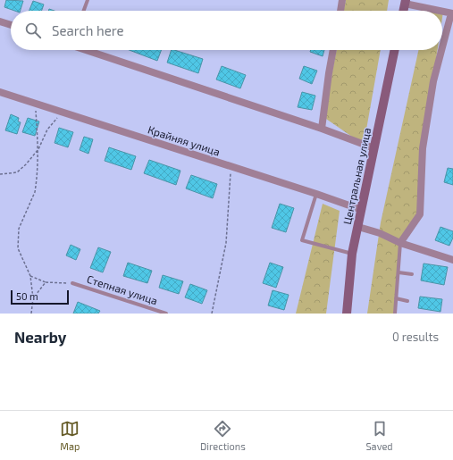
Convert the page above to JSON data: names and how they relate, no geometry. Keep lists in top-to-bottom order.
{
  "streets": {
    "main road": ["Центральная улица"],
    "street": ["Крайняя улица"],
    "lane": ["Степная улица"]
  },
  "crossings": [
    ["Крайняя улица", "Центральная улица"]
  ],
  "scale_bar": "50 m",
  "page": {
    "search": "Search here",
    "scale": "50 m",
    "heading": ["Nearby", "0 results"],
    "nav": ["Map", "Directions", "Saved"]
  }
}
